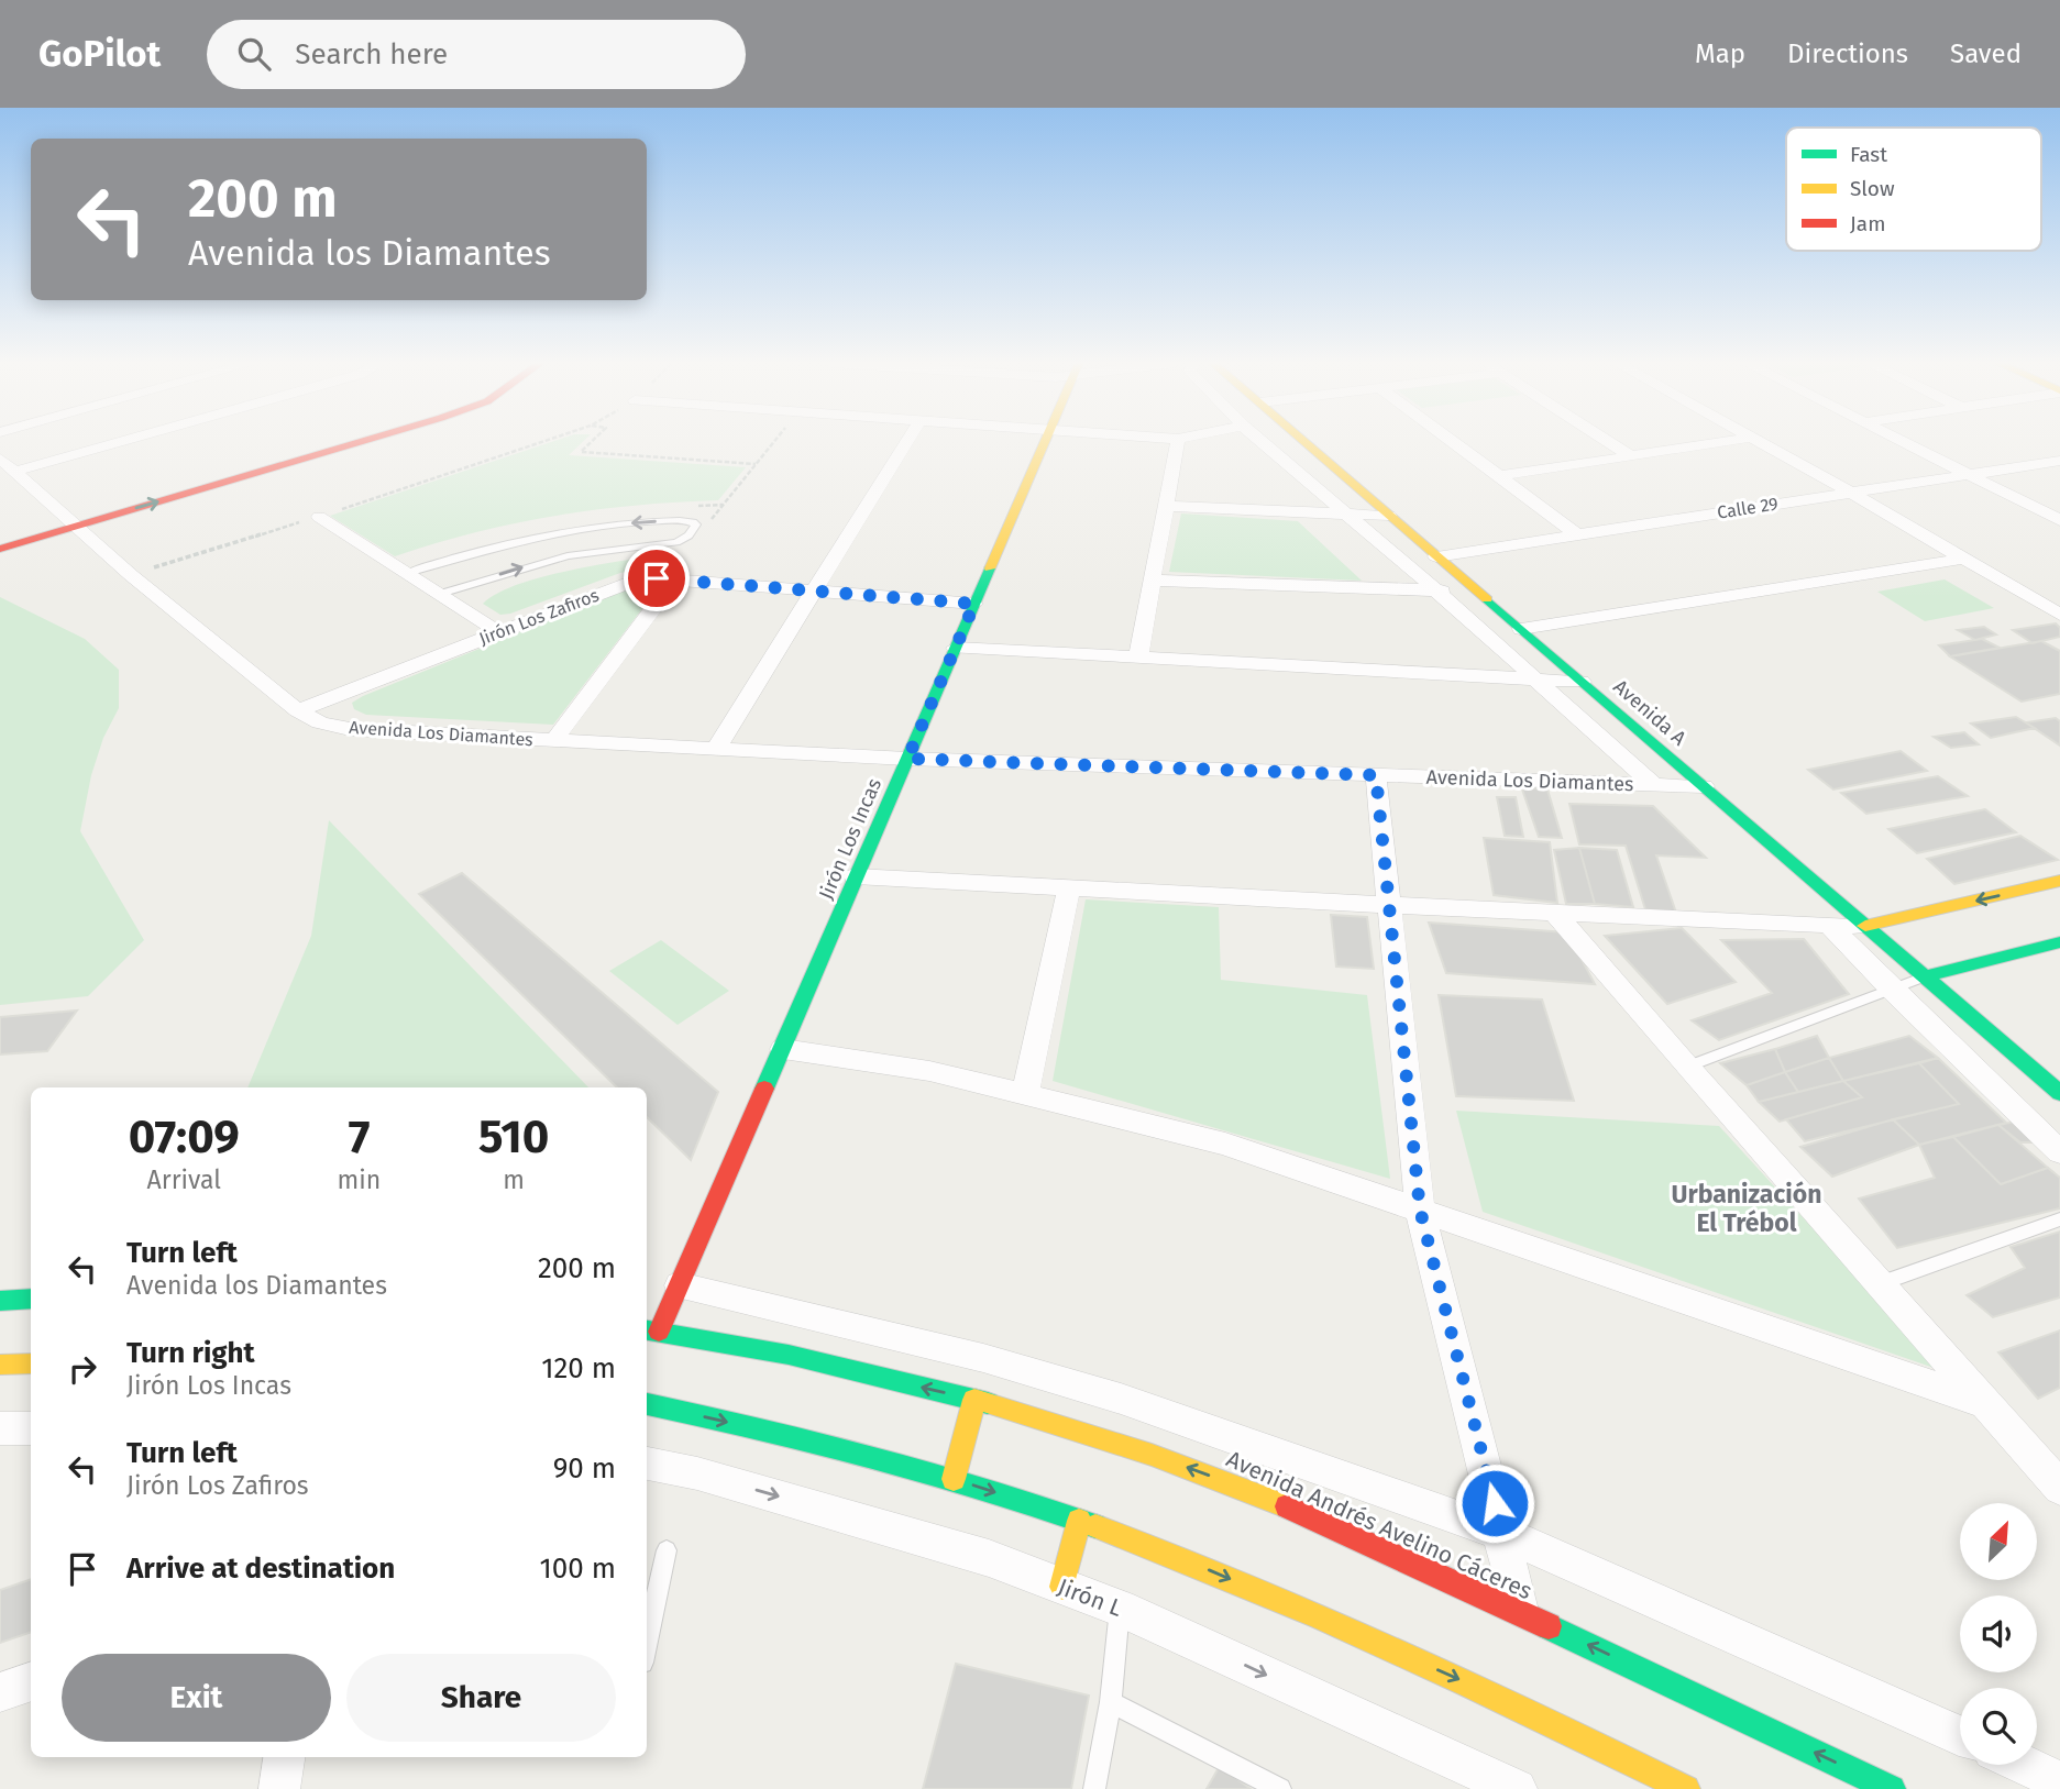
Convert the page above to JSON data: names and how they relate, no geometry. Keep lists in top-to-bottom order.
{
  "streets": {
    "main road": ["Avenida A", "Jirón Los Incas", "Avenida Andrés Avelino Cáceres"],
    "street": [
      "Calle 29",
      "Jirón Los Zafiros",
      "Avenida Los Diamantes",
      "Jirón L"
    ]
  },
  "crossings": [
    ["Calle 29", "Avenida A"],
    ["Jirón Los Zafiros", "Avenida Los Diamantes"],
    ["Jirón Los Zafiros", "Jirón Los Incas"],
    ["Avenida A", "Avenida Los Diamantes"],
    ["Avenida Los Diamantes", "Jirón Los Incas"],
    ["Jirón Los Incas", "Avenida Andrés Avelino Cáceres"]
  ],
  "districts": ["Urbanización El Trébol"],
  "legend": ["Fast", "Slow", "Jam"],
  "north": "top right",
  "page": {
    "header": "GoPilot",
    "search": "Search here",
    "nav": ["Map", "Directions", "Saved"],
    "turn": ["200 m", "Avenida los Diamantes"],
    "eta": [
      "07:09",
      "Arrival",
      "7",
      "min",
      "510",
      "m"
    ],
    "list": [
      {
        "name": "Turn left",
        "note": "Avenida los Diamantes",
        "value": "200 m"
      },
      {
        "name": "Turn right",
        "note": "Jirón Los Incas",
        "value": "120 m"
      },
      {
        "name": "Turn left",
        "note": "Jirón Los Zafiros",
        "value": "90 m"
      },
      {
        "name": "Arrive at destination",
        "value": "100 m"
      }
    ],
    "buttons": ["Exit", "Share"]
  }
}
